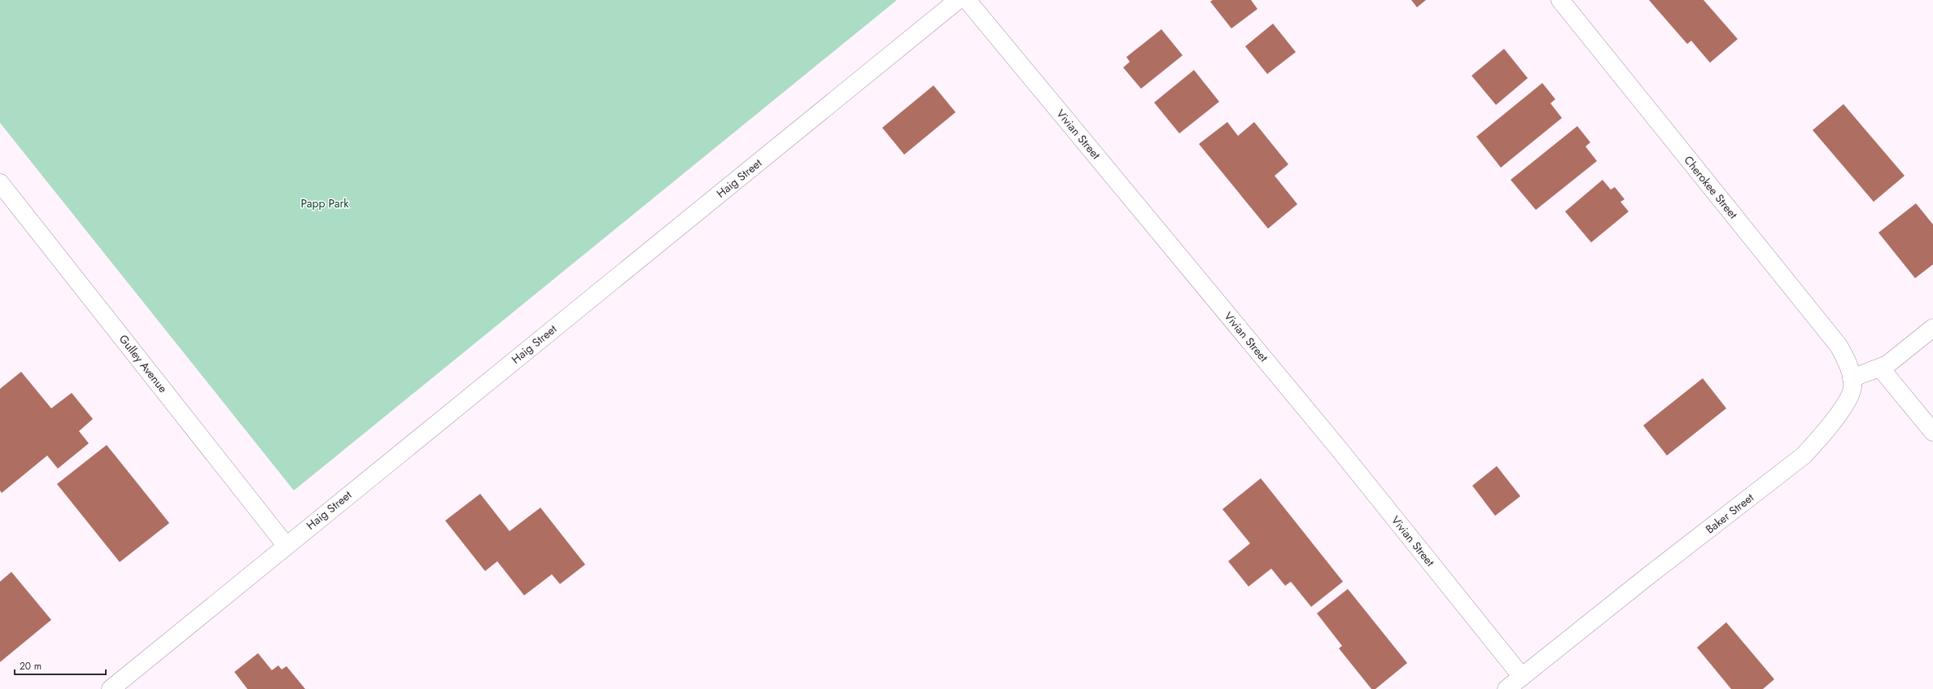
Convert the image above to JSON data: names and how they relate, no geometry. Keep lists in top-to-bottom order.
{
  "streets": {
    "street": [
      "Vivian Street",
      "Haig Street",
      "Cherokee Street",
      "Gulley Avenue",
      "Baker Street"
    ]
  },
  "crossings": [
    ["Vivian Street", "Baker Street"],
    ["Haig Street", "Gulley Avenue"],
    ["Cherokee Street", "Baker Street"]
  ],
  "parks": ["Papp Park"],
  "scale_bar": "20 m"
}
